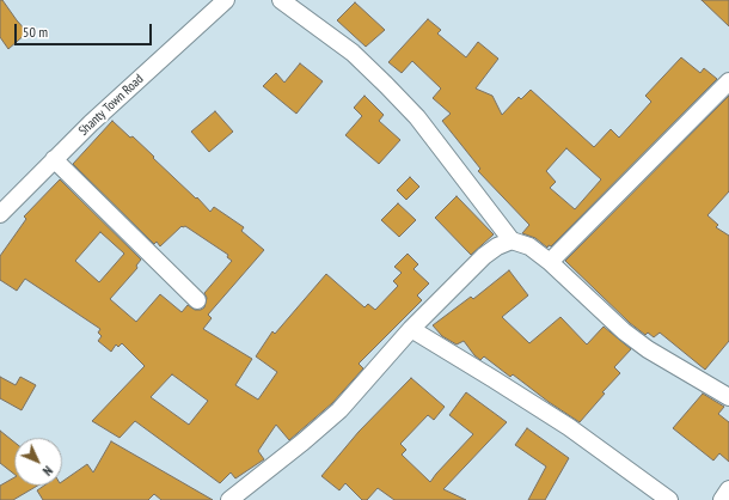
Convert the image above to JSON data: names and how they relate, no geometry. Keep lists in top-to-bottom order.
{
  "streets": {
    "street": ["Shanty Town Road"]
  },
  "scale_bar": "50 m",
  "north": "bottom right"
}
